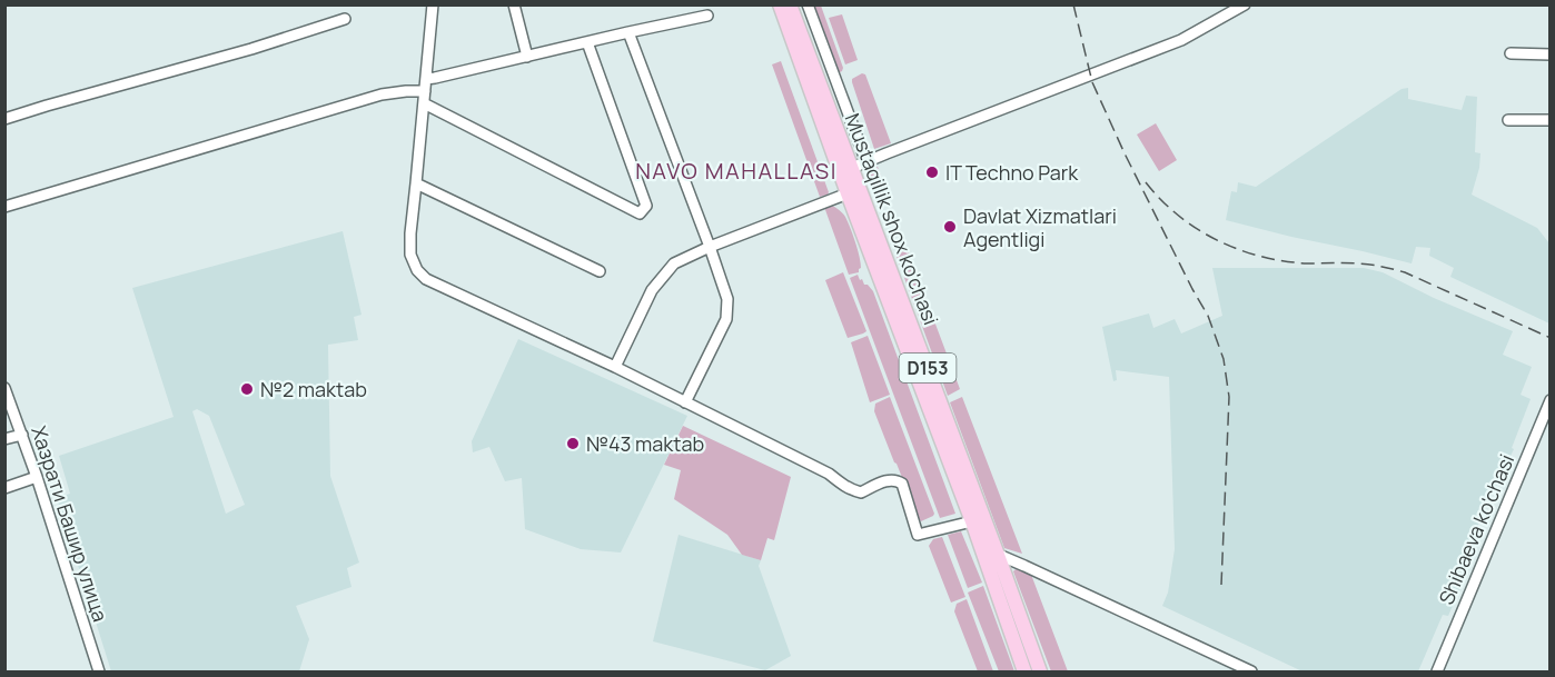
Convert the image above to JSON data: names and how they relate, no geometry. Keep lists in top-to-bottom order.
{
  "streets": {
    "main road": ["Mustaqillik shox ko'chasi", "D153"],
    "street": ["Хазрати Башир улица", "Shibaeva ko'chasi"]
  },
  "districts": ["NAVO MAHALLASI"],
  "places": [
    "IT Techno Park",
    "Davlat Xizmatlari Agentligi",
    "№2 maktab",
    "№43 maktab"
  ]
}
